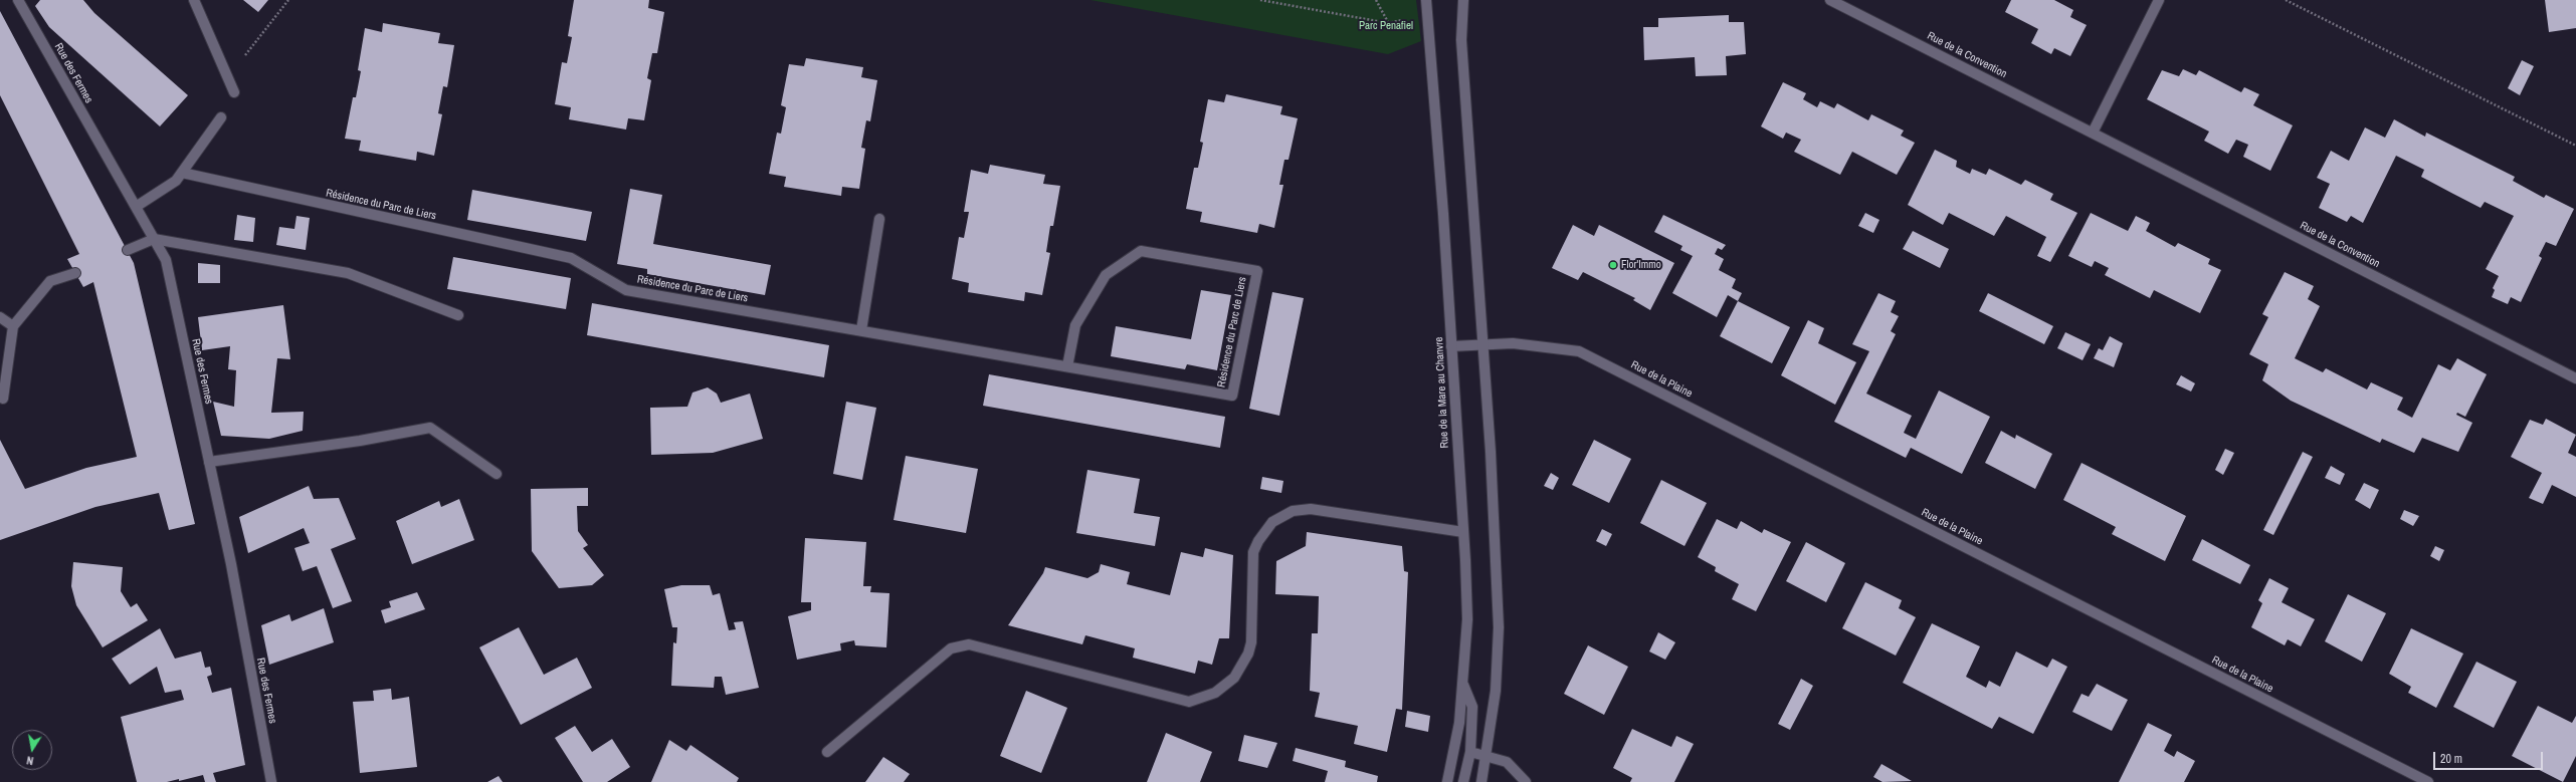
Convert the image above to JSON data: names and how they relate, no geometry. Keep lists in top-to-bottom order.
{
  "streets": {
    "street": [
      "Rue de la Convention",
      "Rue des Fermes",
      "Résidence du Parc de Liers",
      "Rue de la Plaine",
      "Rue de la Mare au Chanvre"
    ]
  },
  "crossings": [
    ["Rue de la Plaine", "Rue de la Mare au Chanvre"]
  ],
  "parks": ["Parc Penafiel"],
  "places": ["Flor'Immo"],
  "scale_bar": "20 m",
  "north": "bottom"
}
